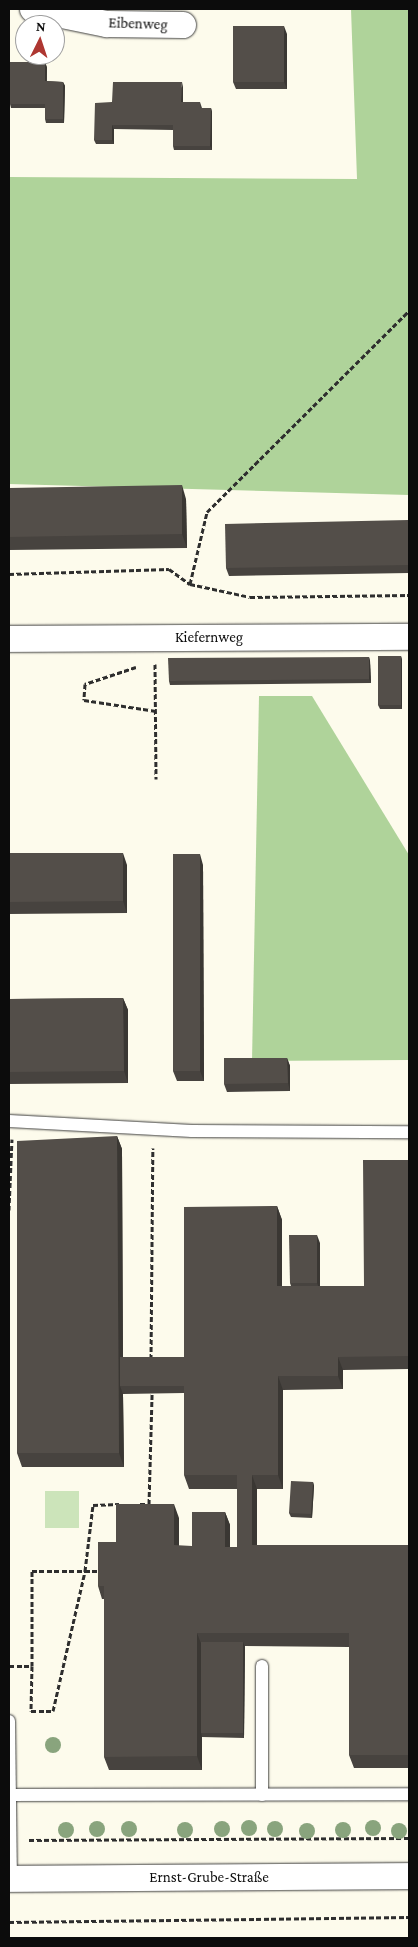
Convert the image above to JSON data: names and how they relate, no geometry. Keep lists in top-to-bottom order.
{
  "streets": {
    "street": ["Eibenweg", "Kiefernweg", "Ernst-Grube-Straße"]
  },
  "north": "top"
}
